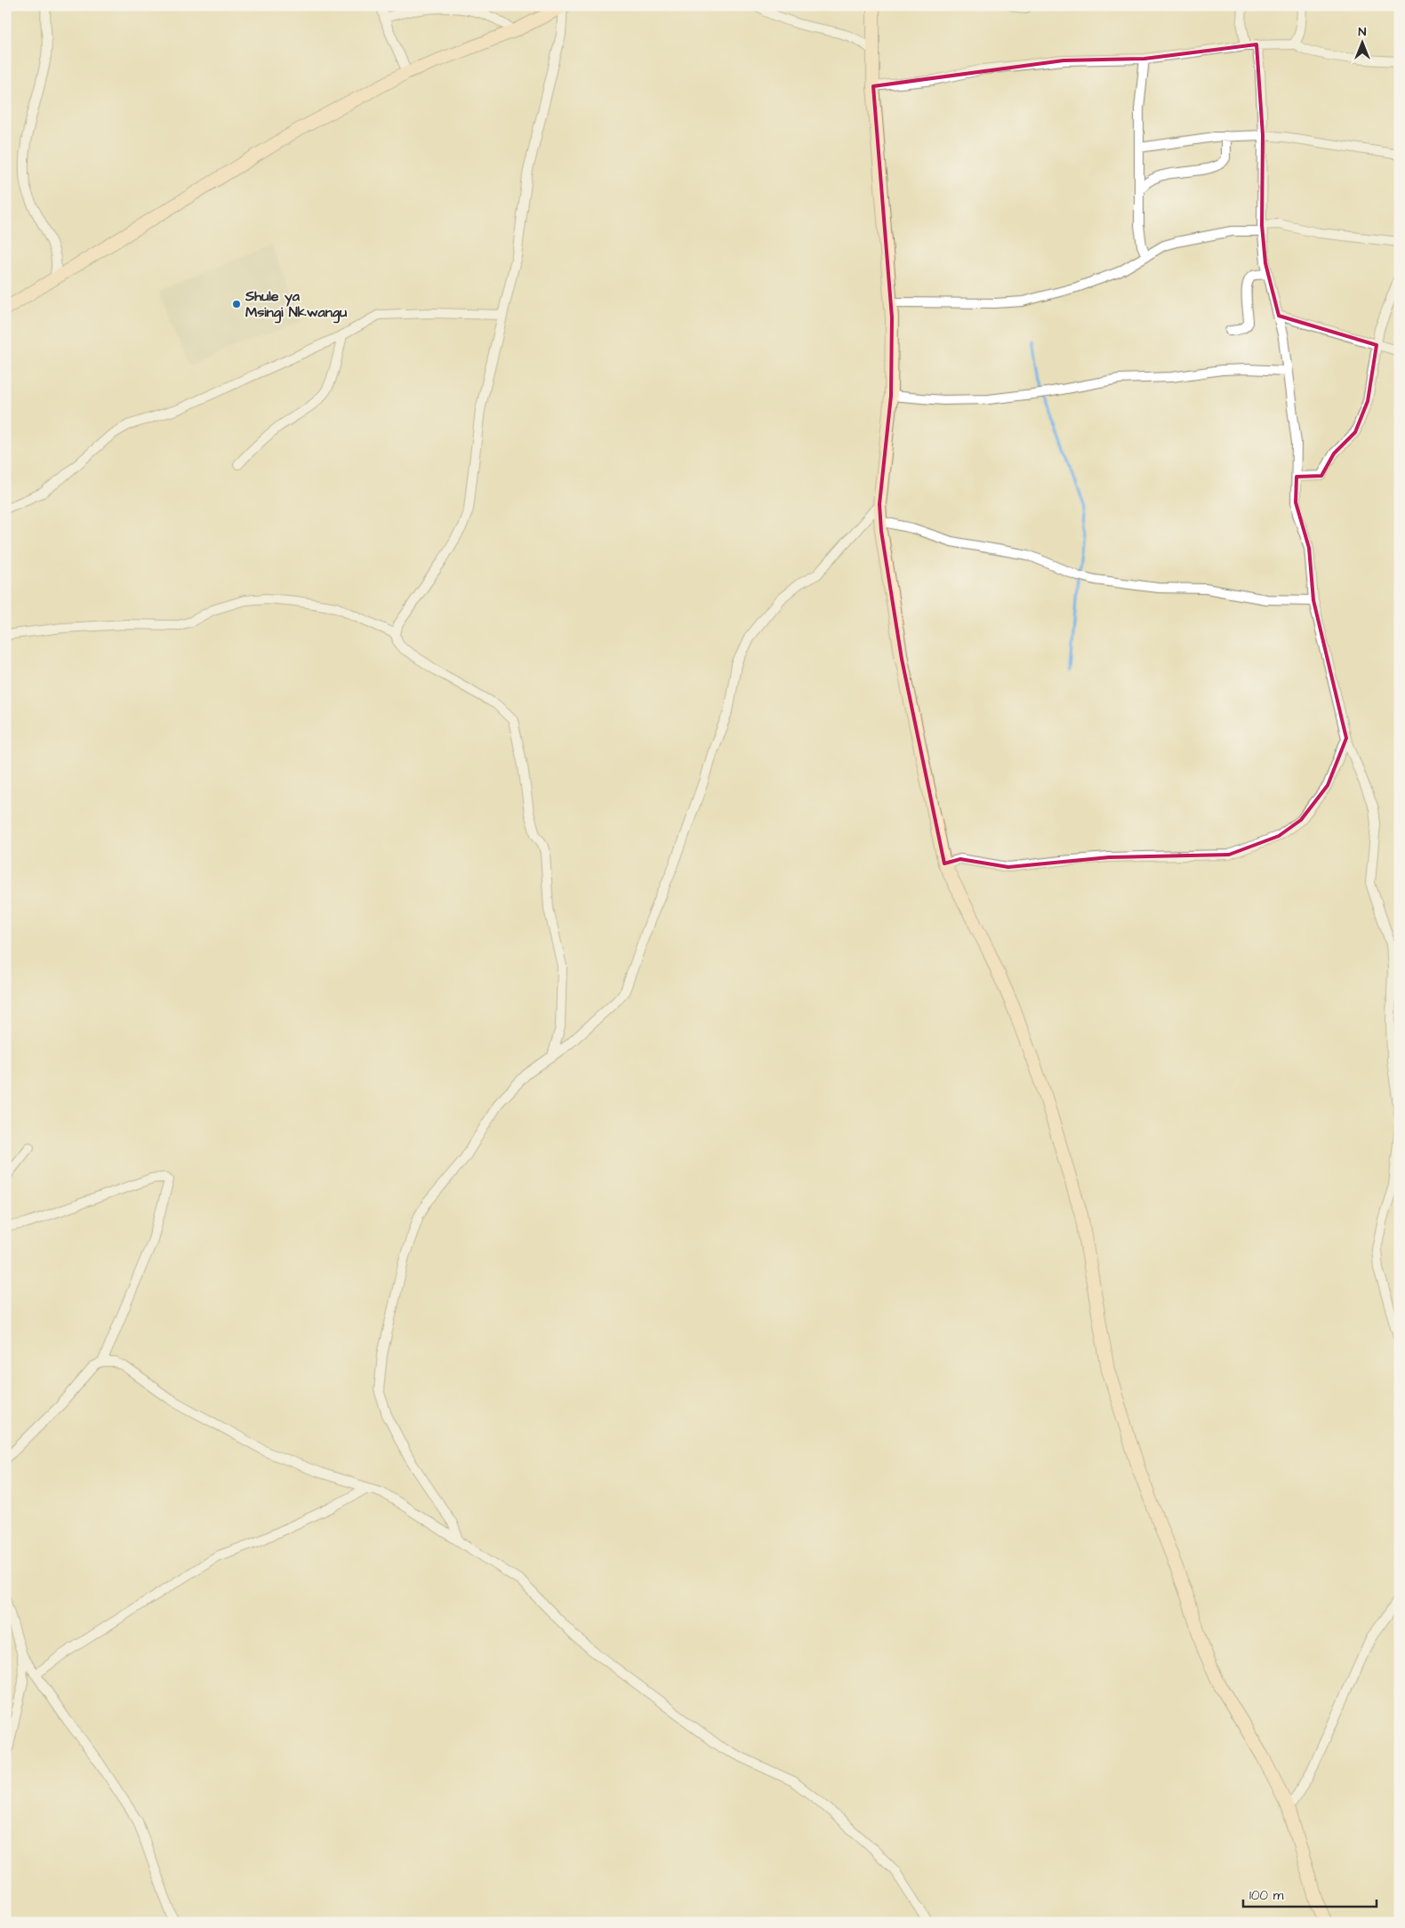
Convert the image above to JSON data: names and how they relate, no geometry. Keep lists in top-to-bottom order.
{
  "places": ["Shule ya Msingi Nkwangu"],
  "scale_bar": "100 m",
  "north": "top"
}
